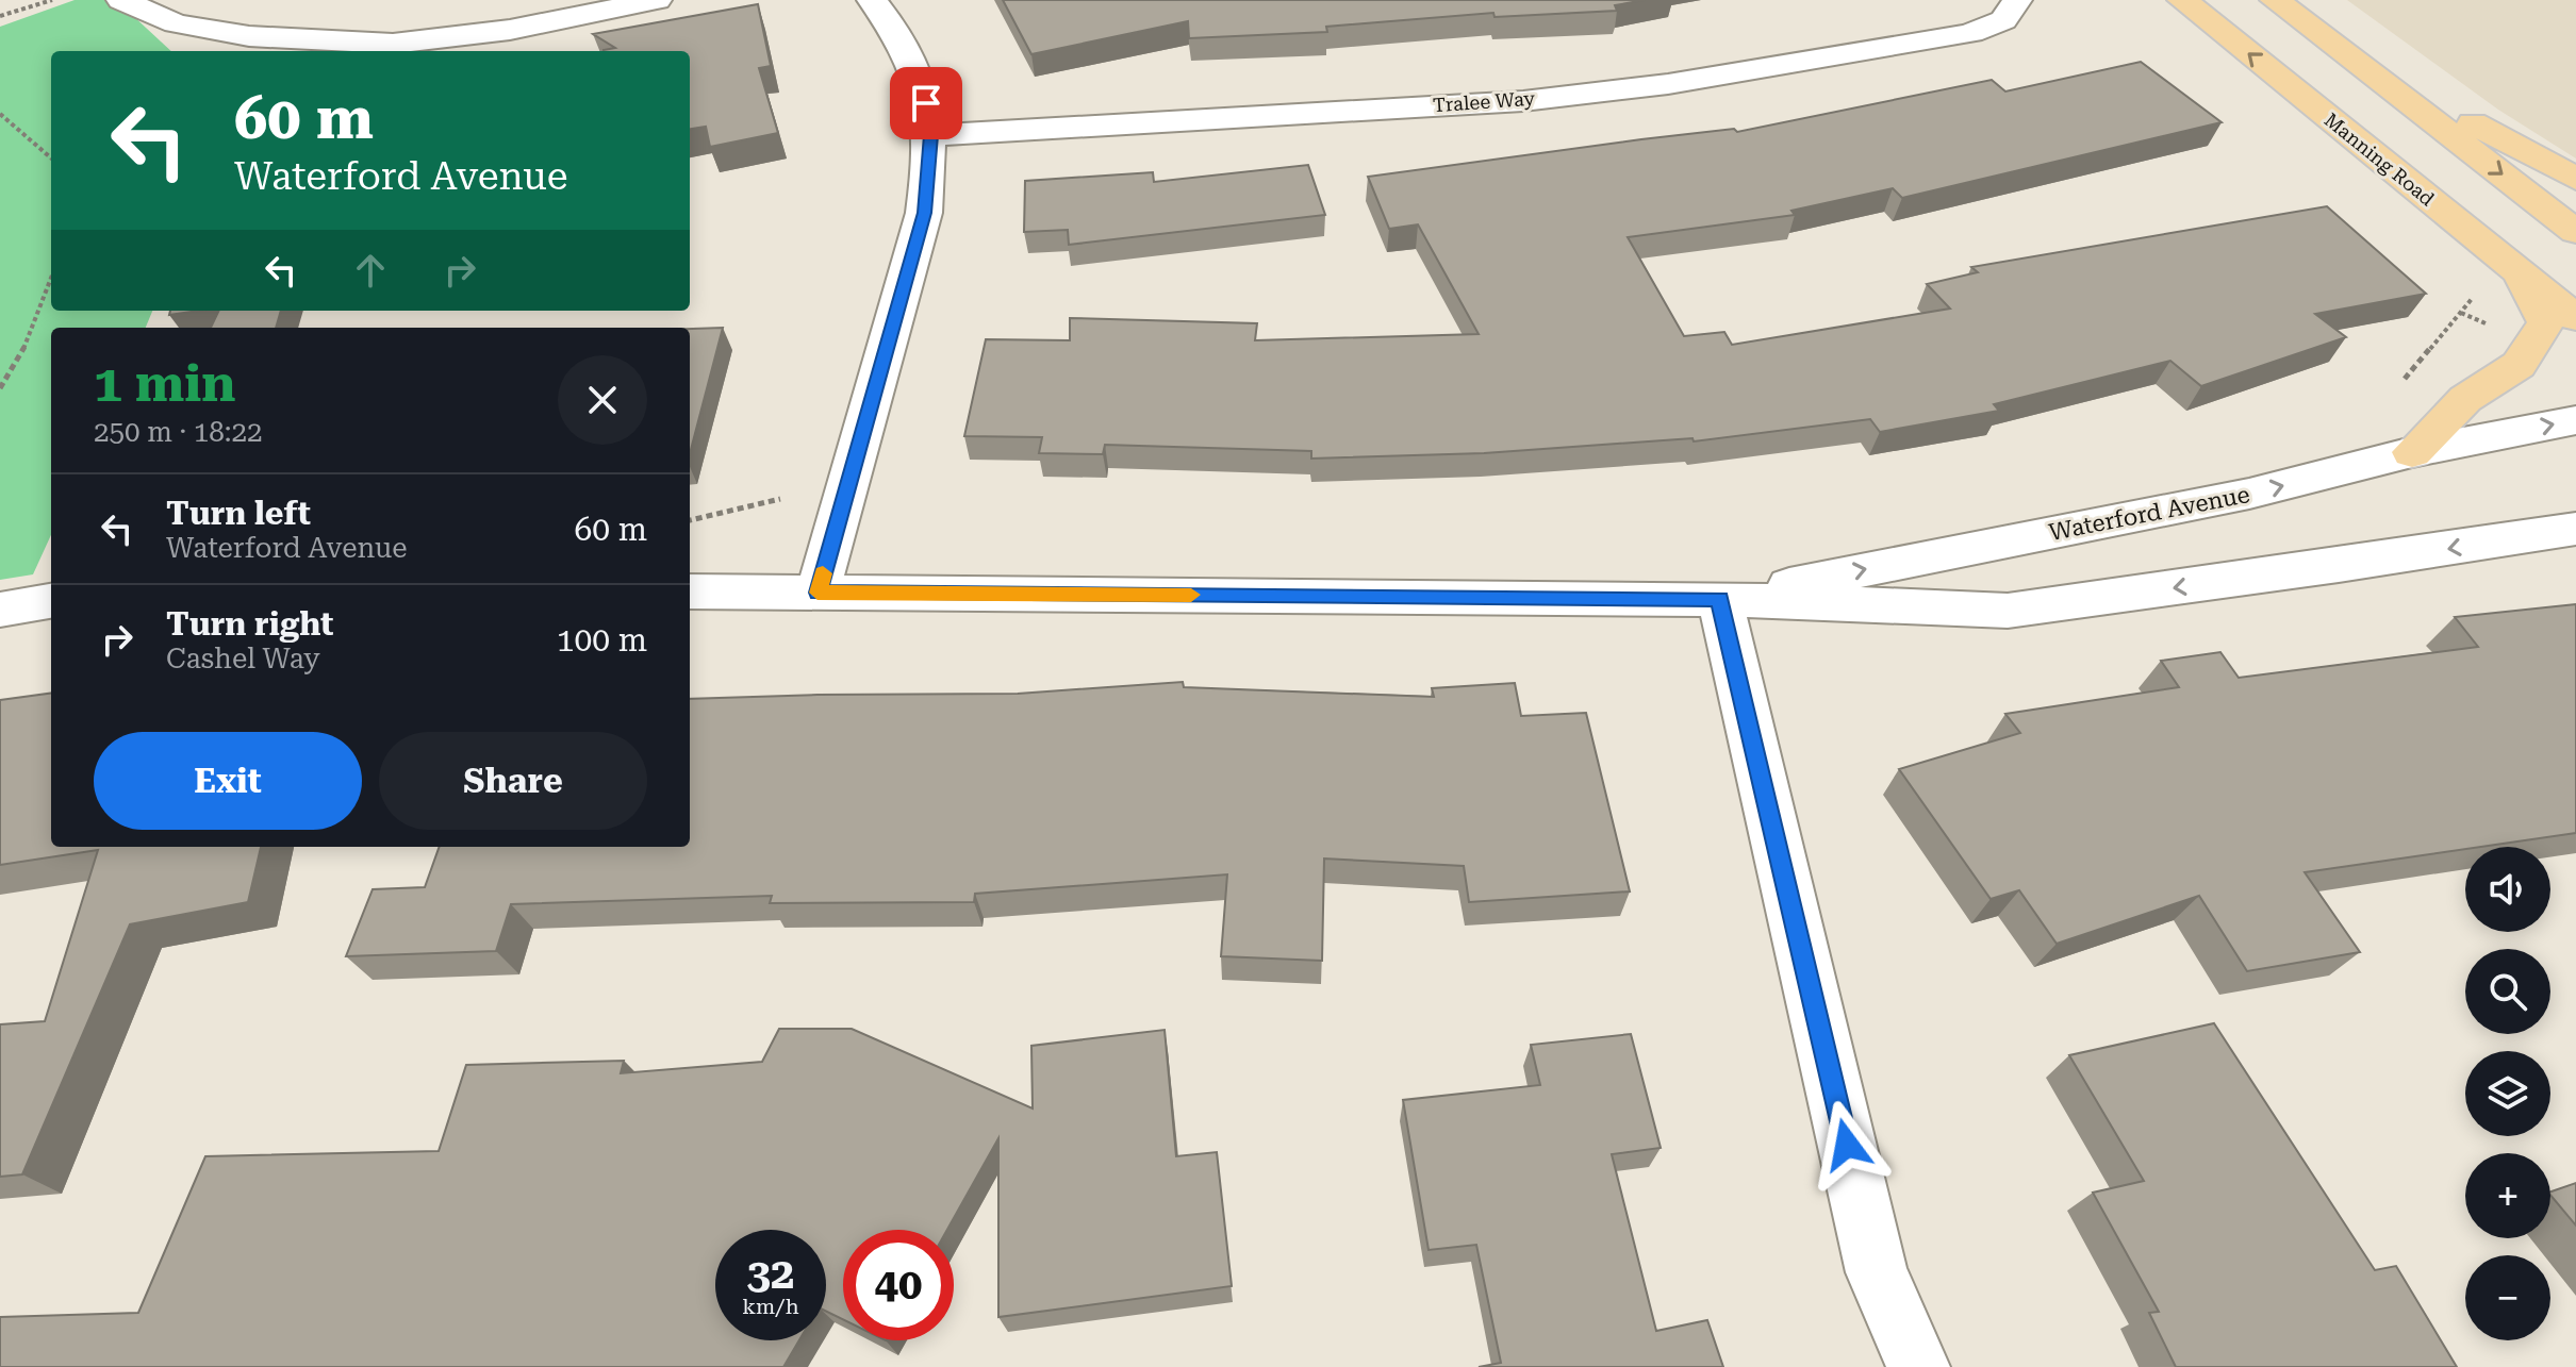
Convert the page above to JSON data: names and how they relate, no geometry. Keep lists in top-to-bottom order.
{
  "streets": {
    "main road": ["Manning Road"],
    "street": ["Tralee Way", "Waterford Avenue"]
  },
  "page": {
    "turn": ["60 m", "Waterford Avenue"],
    "heading": ["1 min", "250 m · 18:22"],
    "list": [
      {
        "name": "Turn left",
        "note": "Waterford Avenue",
        "value": "60 m"
      },
      {
        "name": "Turn right",
        "note": "Cashel Way",
        "value": "100 m"
      }
    ],
    "buttons": ["Exit", "Share"],
    "map_buttons": ["+", "−"],
    "speed": "32 km/h",
    "limit": "40"
  }
}
